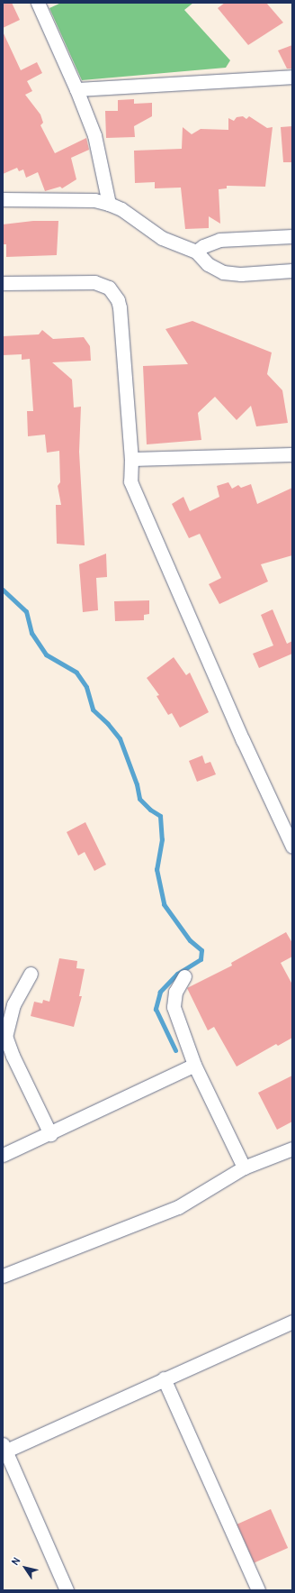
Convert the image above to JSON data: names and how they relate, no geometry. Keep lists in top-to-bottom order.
{
  "north": "top left"
}
